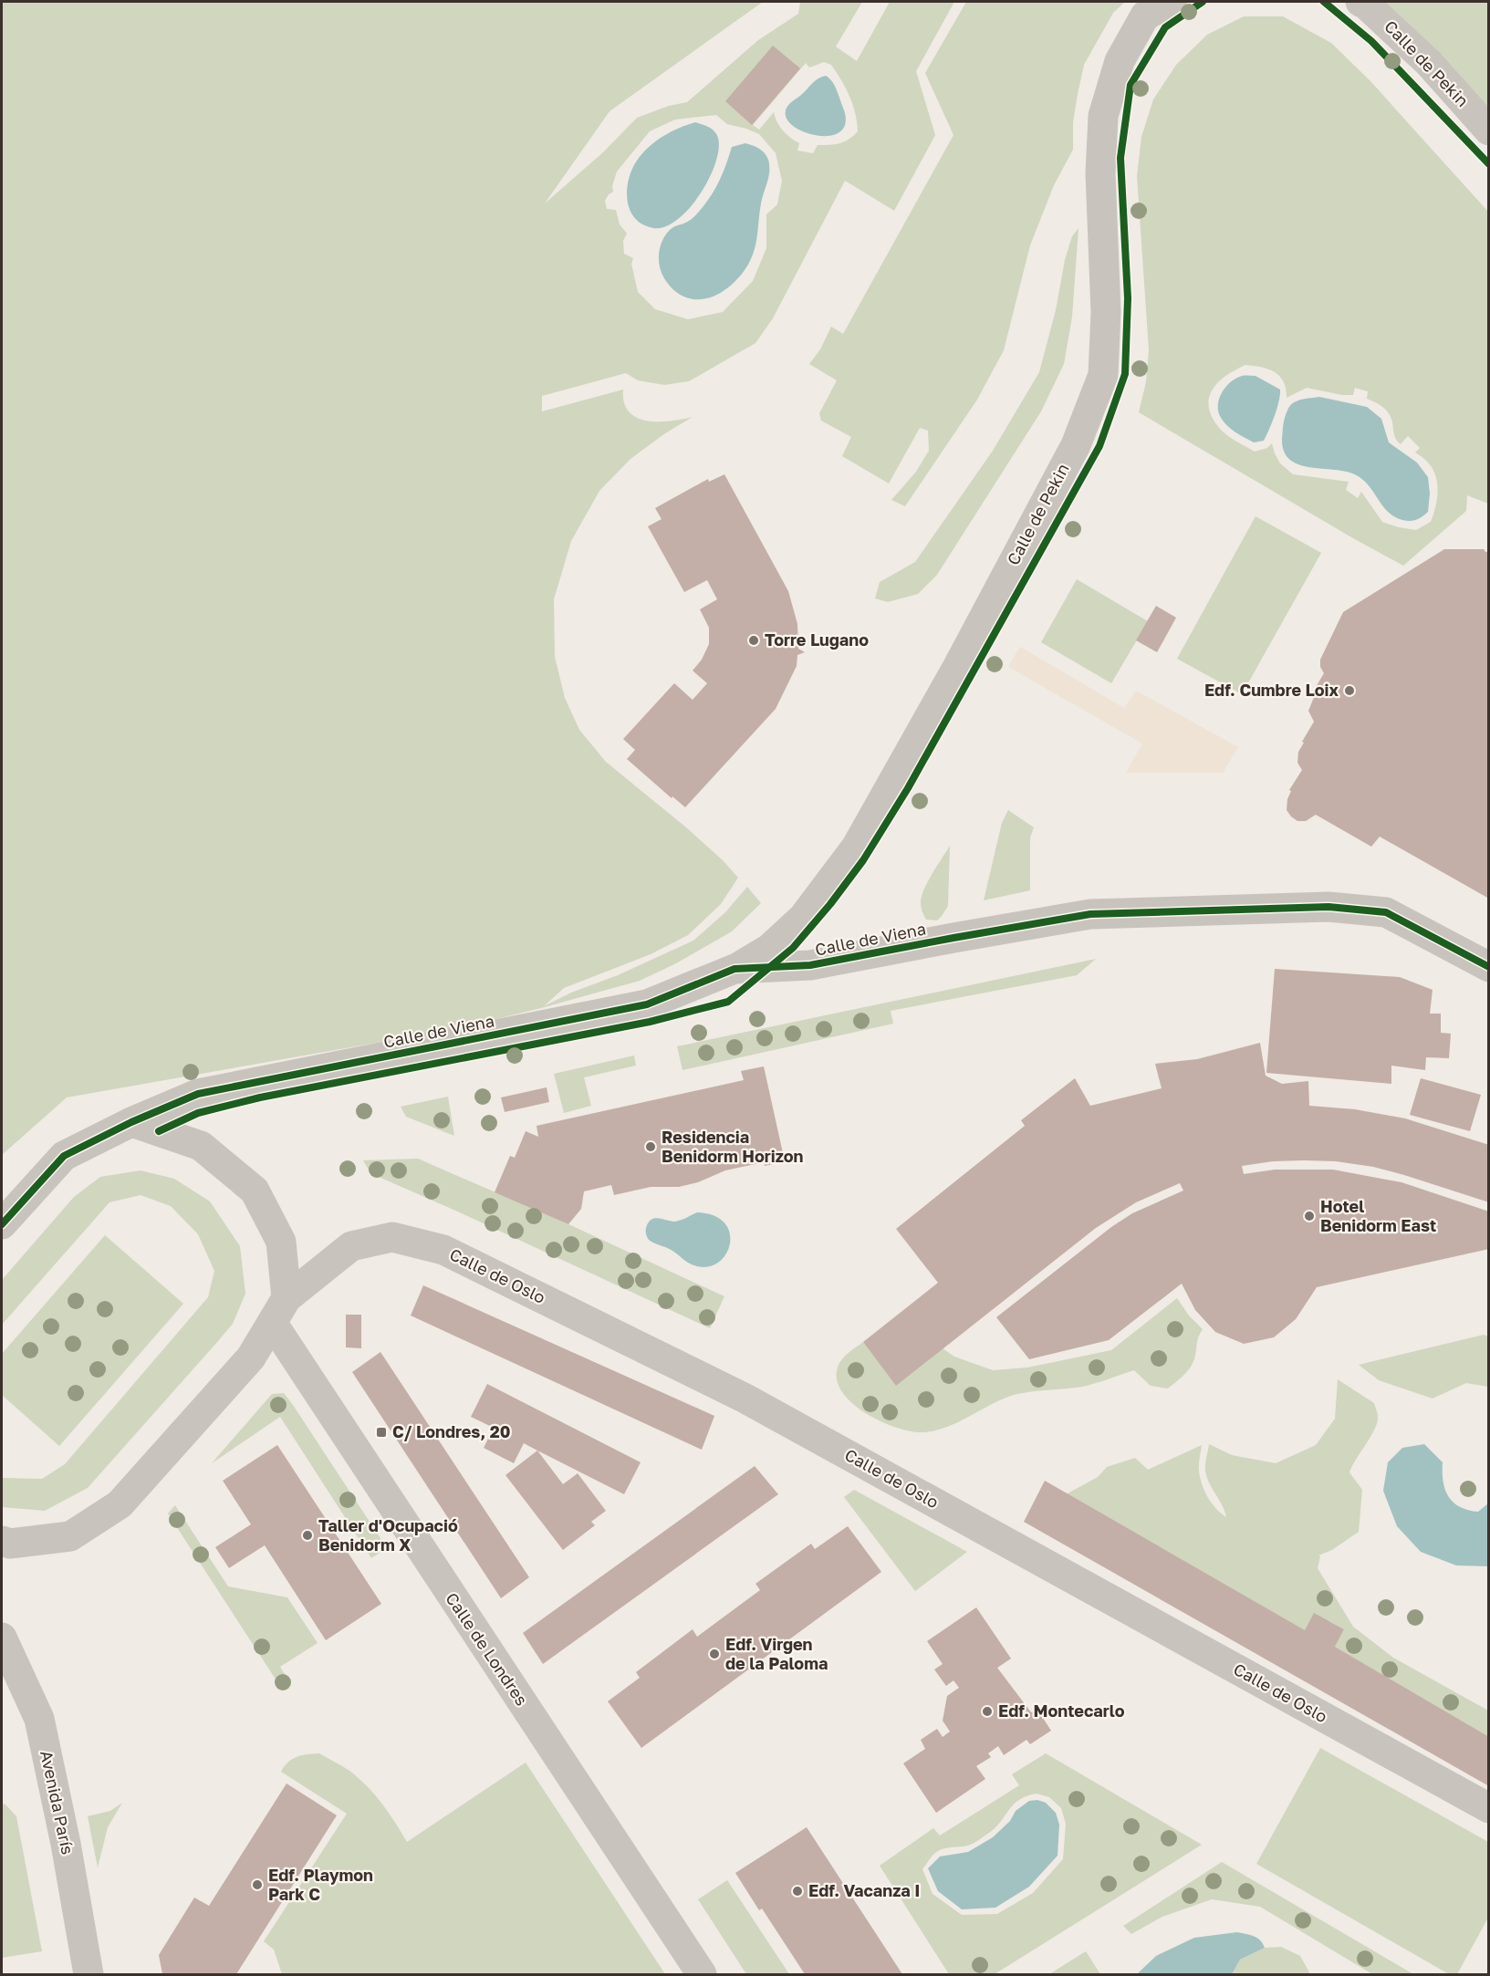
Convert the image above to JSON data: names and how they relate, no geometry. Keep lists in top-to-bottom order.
{
  "streets": {
    "street": [
      "Calle de Pekin",
      "Calle de Viena",
      "Calle de Oslo",
      "Calle de Londres",
      "Avenida París"
    ]
  },
  "crossings": [
    ["Calle de Pekin", "Calle de Viena"]
  ],
  "places": {
    "other": [
      "Torre Lugano",
      "Edf. Cumbre Loix",
      "Residencia Benidorm Horizon",
      "Hotel Benidorm East",
      "Taller d'Ocupació Benidorm X",
      "Edf. Virgen de la Paloma",
      "Edf. Montecarlo",
      "Edf. Playmon Park C",
      "Edf. Vacanza I"
    ],
    "transit": ["C/ Londres, 20"]
  }
}
